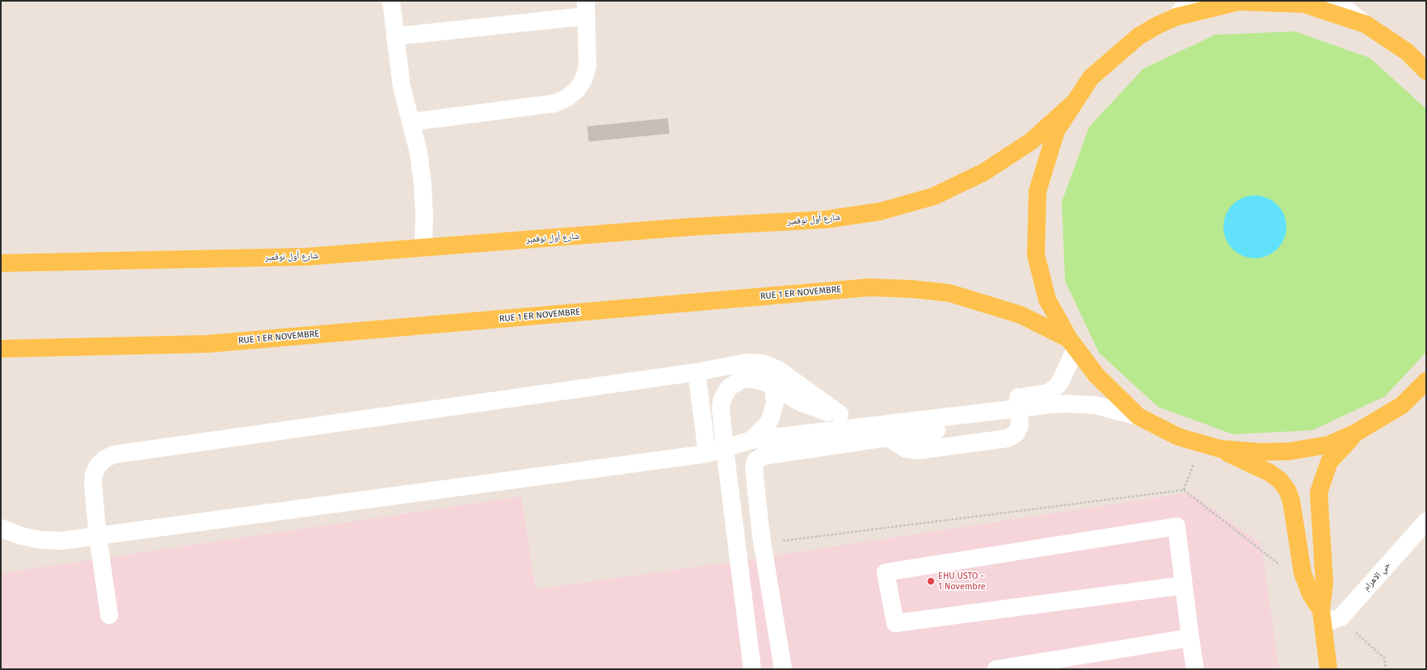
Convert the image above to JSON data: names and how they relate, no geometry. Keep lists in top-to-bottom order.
{
  "streets": {
    "main road": ["شارع أول نوفمبر", "RUE 1 ER NOVEMBRE"],
    "street": ["حي الاهرام"]
  },
  "places": ["EHU USTO - 1 Novembre"]
}
